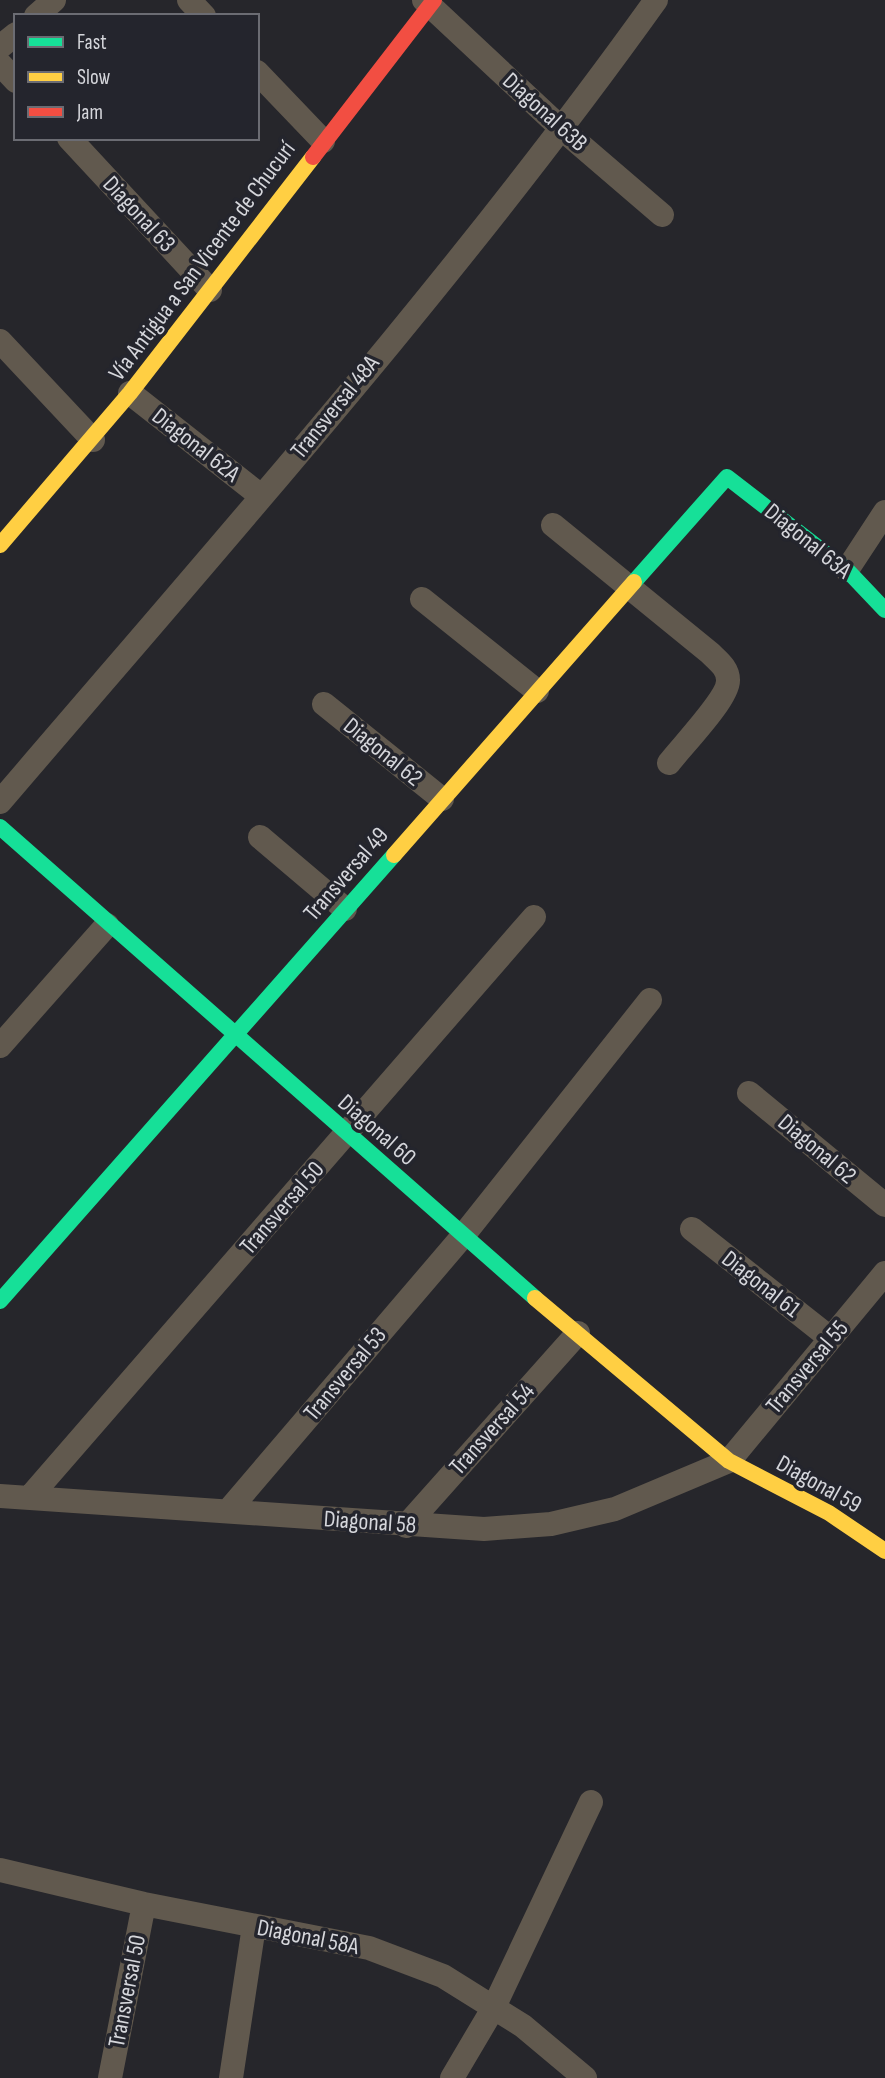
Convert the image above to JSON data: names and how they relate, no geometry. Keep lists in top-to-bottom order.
{
  "streets": {
    "street": [
      "Diagonal 63B",
      "Diagonal 63",
      "Vía Antigua a San Vicente de Chucurí",
      "Transversal 48A",
      "Diagonal 62A",
      "Diagonal 63A",
      "Diagonal 62",
      "Transversal 49",
      "Diagonal 60",
      "Transversal 50",
      "Diagonal 61",
      "Transversal 55",
      "Transversal 53",
      "Transversal 54",
      "Diagonal 59",
      "Diagonal 58",
      "Diagonal 58A"
    ]
  },
  "crossings": [
    ["Diagonal 63B", "Vía Antigua a San Vicente de Chucurí"],
    ["Diagonal 63B", "Transversal 48A"],
    ["Diagonal 63", "Vía Antigua a San Vicente de Chucurí"],
    ["Vía Antigua a San Vicente de Chucurí", "Diagonal 62A"],
    ["Transversal 48A", "Diagonal 62A"],
    ["Diagonal 63A", "Transversal 49"],
    ["Diagonal 62", "Transversal 49"],
    ["Transversal 49", "Diagonal 60"],
    ["Diagonal 60", "Transversal 50"],
    ["Diagonal 60", "Transversal 55"],
    ["Diagonal 60", "Transversal 53"],
    ["Diagonal 60", "Transversal 54"],
    ["Diagonal 60", "Diagonal 59"],
    ["Diagonal 60", "Diagonal 58"],
    ["Transversal 50", "Diagonal 58"],
    ["Transversal 50", "Diagonal 58A"],
    ["Diagonal 61", "Transversal 55"],
    ["Transversal 55", "Diagonal 59"],
    ["Transversal 55", "Diagonal 58"],
    ["Transversal 53", "Diagonal 58"],
    ["Transversal 54", "Diagonal 58"],
    ["Diagonal 59", "Diagonal 58"]
  ],
  "legend": ["Fast", "Slow", "Jam"]
}
